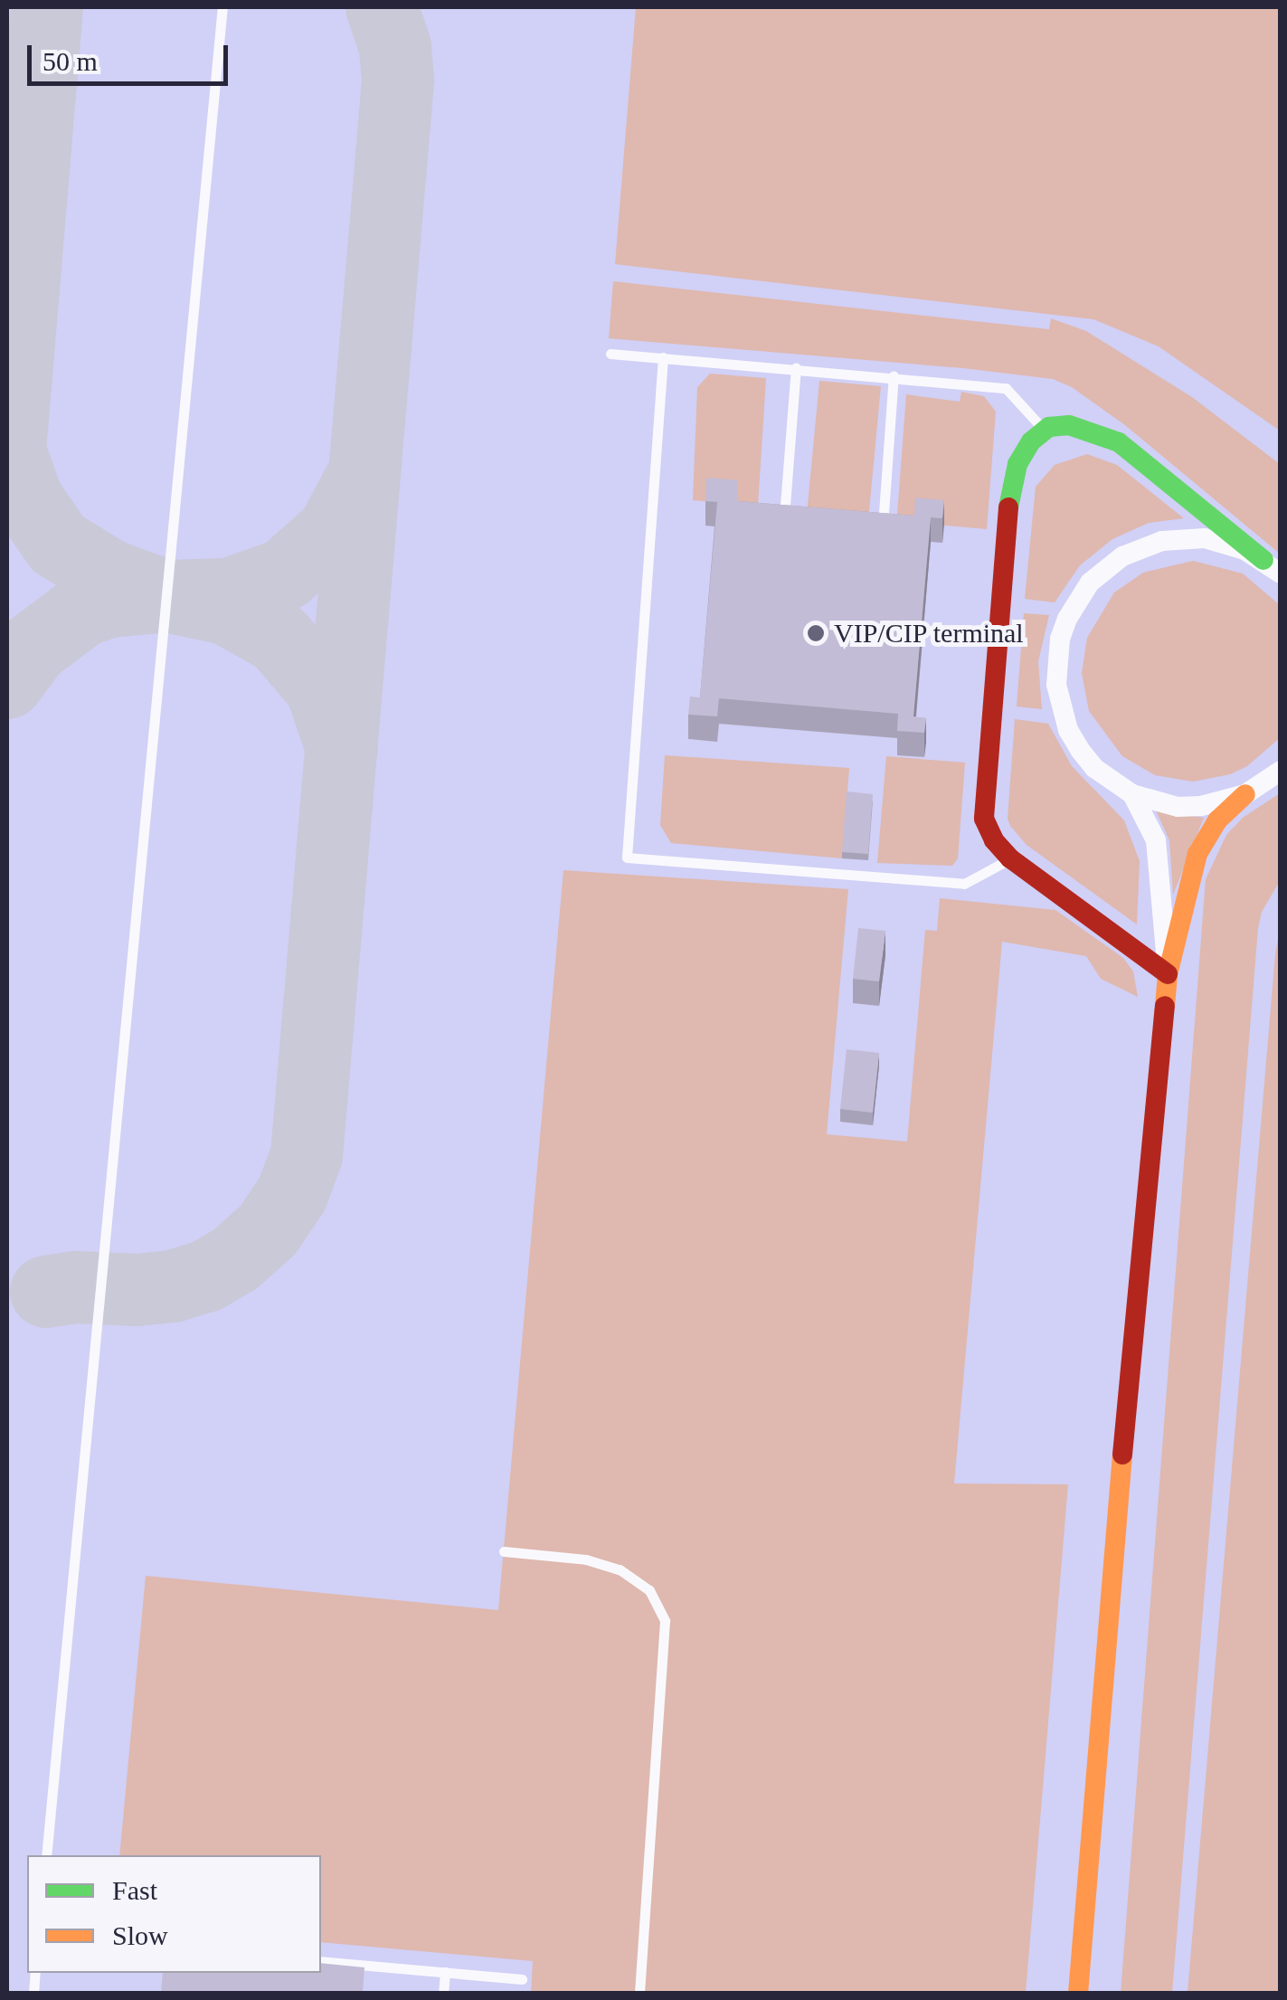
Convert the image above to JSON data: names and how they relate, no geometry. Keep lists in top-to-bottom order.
{
  "places": ["VIP/CIP terminal"],
  "legend": ["Fast", "Slow"],
  "scale_bar": "50 m"
}
